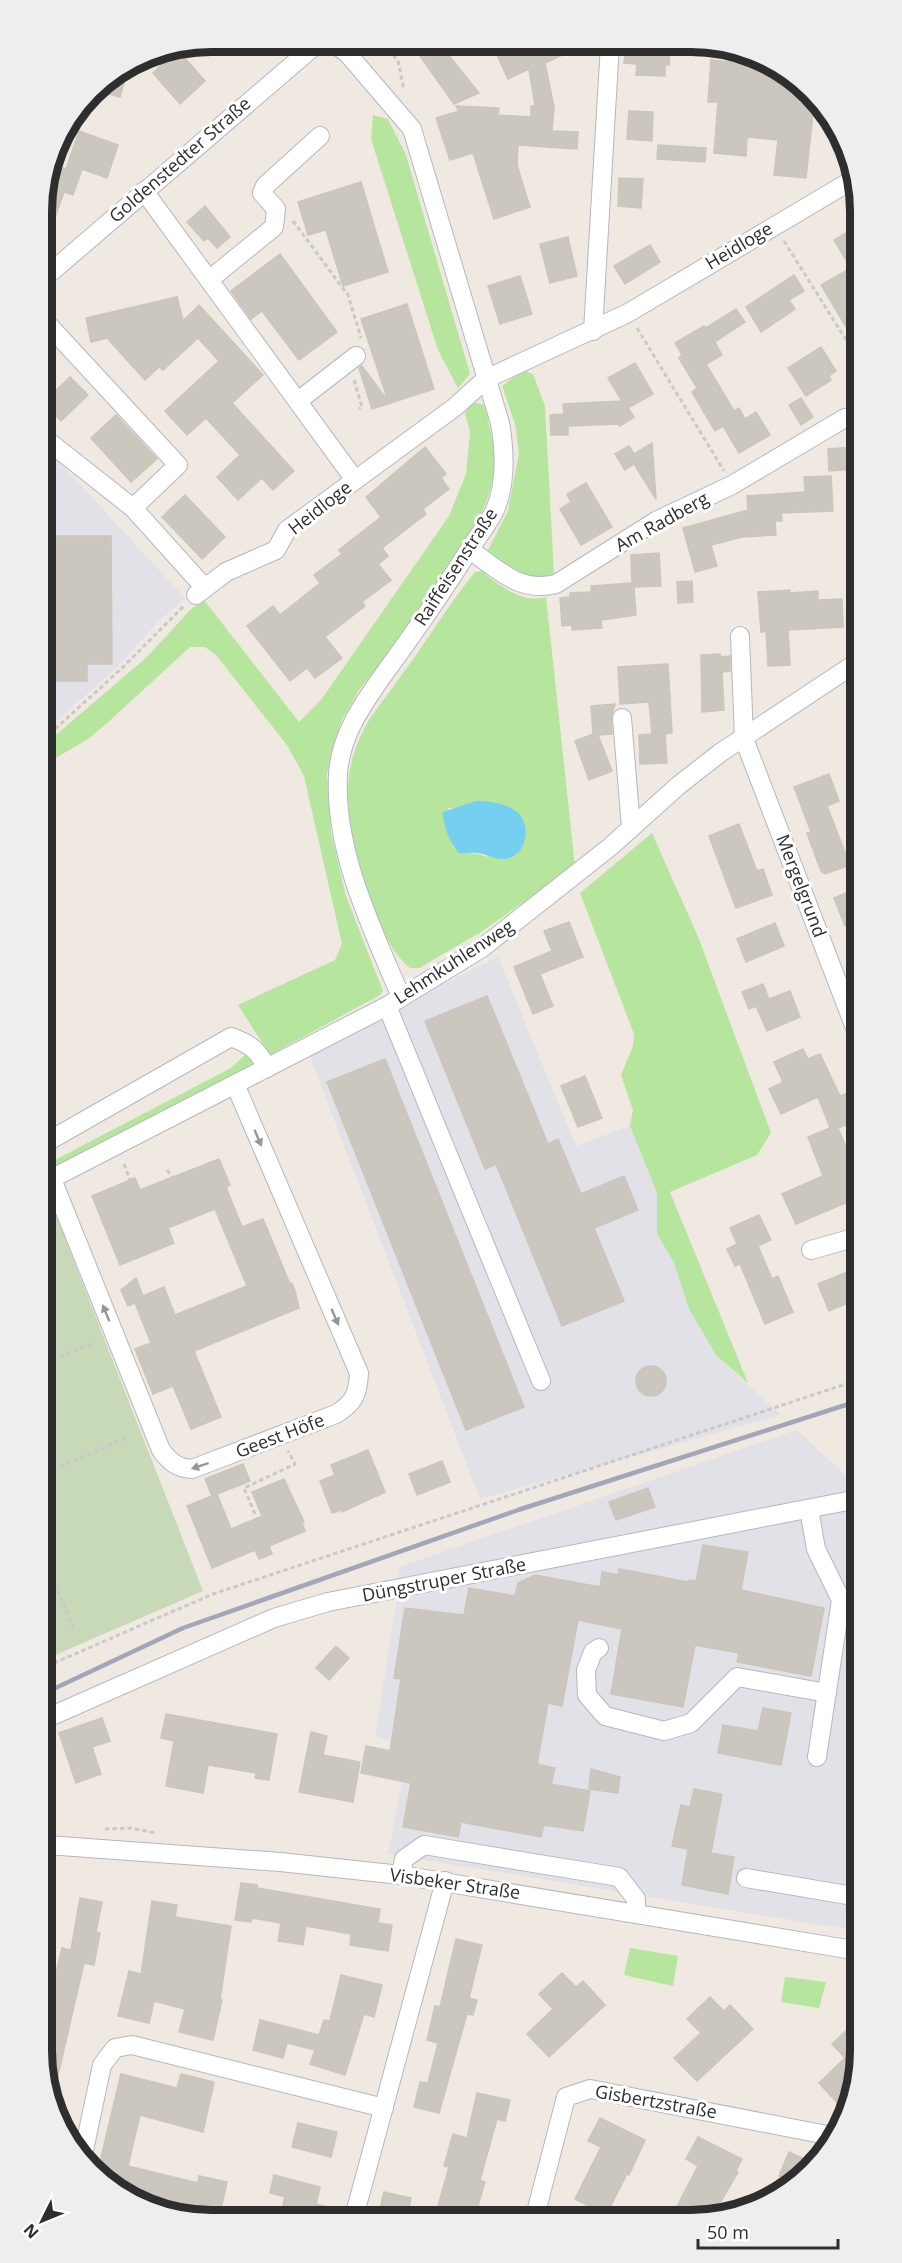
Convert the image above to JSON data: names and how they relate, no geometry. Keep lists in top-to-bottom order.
{
  "streets": {
    "street": [
      "Goldenstedter Straße",
      "Heidloge",
      "Am Radberg",
      "Raiffeisenstraße",
      "Mergelgrund",
      "Lehmkuhlenweg",
      "Geest Höfe",
      "Düngstruper Straße",
      "Visbeker Straße",
      "Gisbertzstraße"
    ]
  },
  "crossings": [
    ["Heidloge", "Raiffeisenstraße"],
    ["Am Radberg", "Raiffeisenstraße"],
    ["Raiffeisenstraße", "Lehmkuhlenweg"],
    ["Mergelgrund", "Lehmkuhlenweg"],
    ["Lehmkuhlenweg", "Geest Höfe"]
  ],
  "scale_bar": "50 m",
  "north": "bottom left"
}
